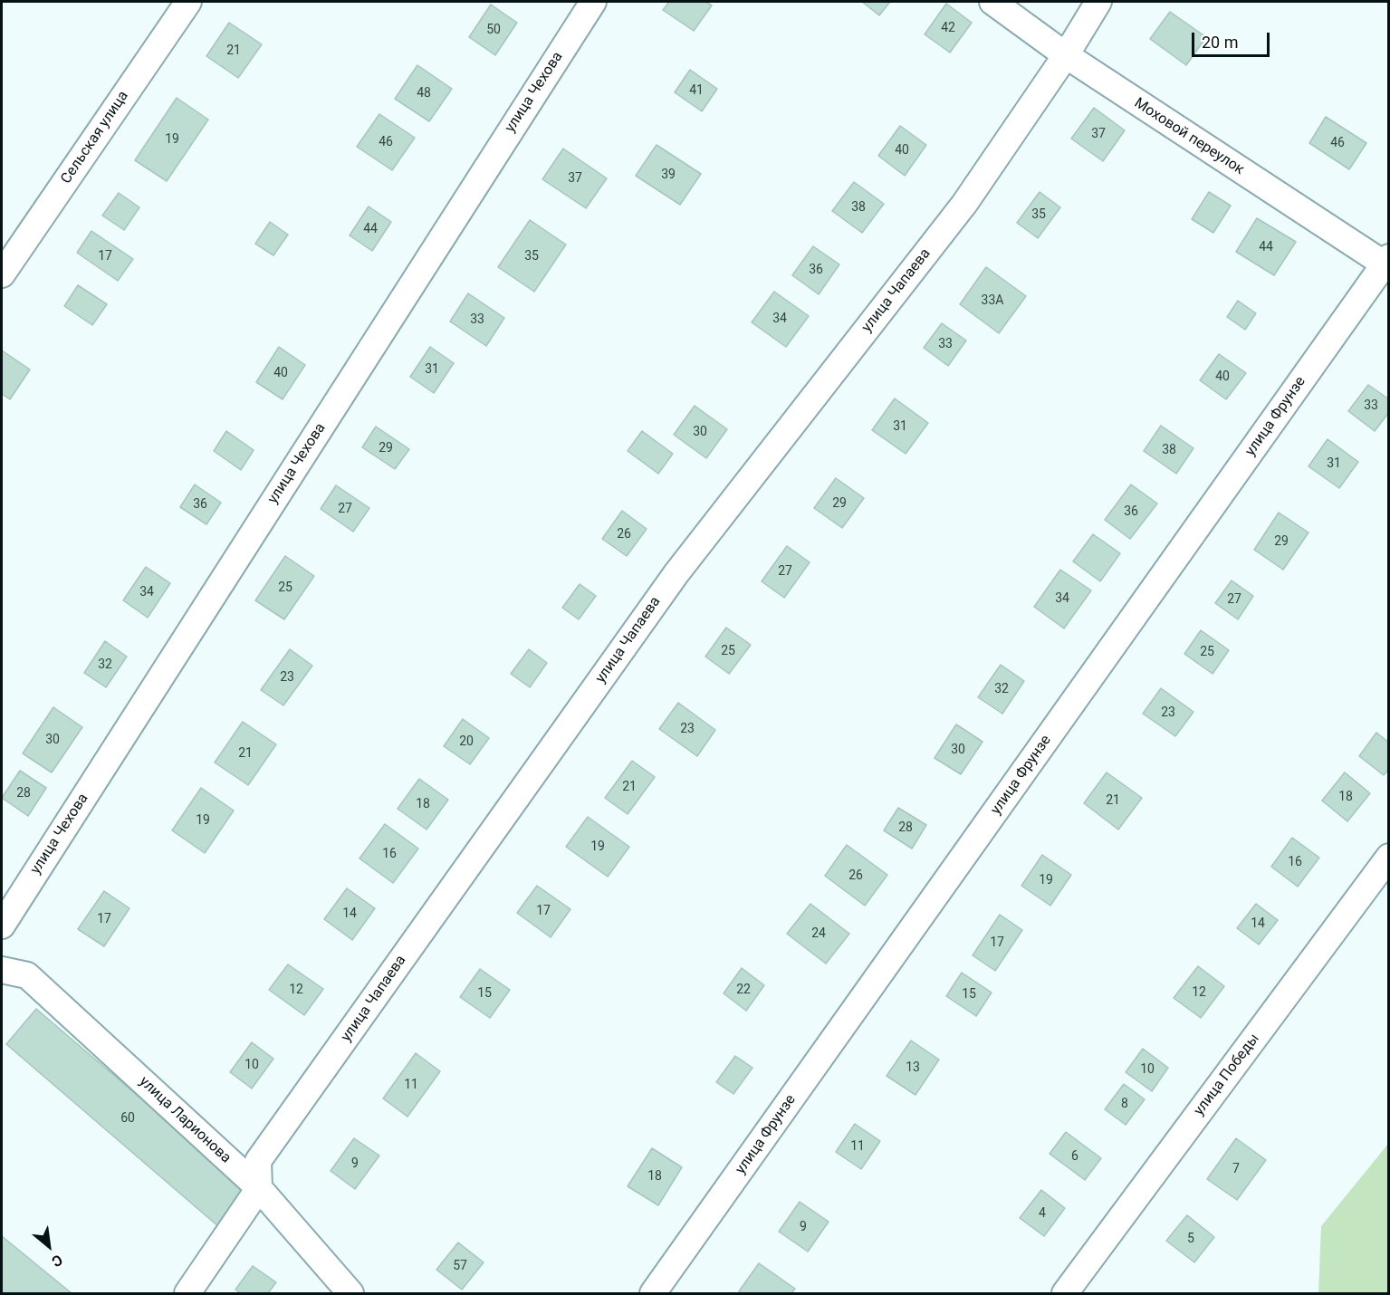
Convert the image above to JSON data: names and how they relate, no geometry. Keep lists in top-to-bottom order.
{
  "streets": {
    "street": [
      "улица Чехова",
      "Моховой переулок",
      "Сельская улица",
      "улица Чапаева",
      "улица Фрунзе",
      "улица Победы",
      "улица Ларионова"
    ]
  },
  "crossings": [
    ["Моховой переулок", "улица Чапаева"],
    ["Моховой переулок", "улица Фрунзе"],
    ["улица Чапаева", "улица Ларионова"]
  ],
  "house_numbers": [
    "42",
    "50",
    "21",
    "41",
    "48",
    "37",
    "19",
    "46",
    "46",
    "40",
    "39",
    "37",
    "38",
    "35",
    "44",
    "44",
    "17",
    "35",
    "36",
    "33А",
    "34",
    "33",
    "33",
    "31",
    "40",
    "40",
    "33",
    "31",
    "30",
    "29",
    "38",
    "31",
    "29",
    "36",
    "27",
    "36",
    "26",
    "29",
    "27",
    "25",
    "34",
    "34",
    "27",
    "25",
    "25",
    "32",
    "23",
    "32",
    "23",
    "23",
    "30",
    "20",
    "30",
    "21",
    "21",
    "28",
    "18",
    "21",
    "18",
    "19",
    "28",
    "19",
    "16",
    "16",
    "26",
    "19",
    "17",
    "14",
    "17",
    "14",
    "24",
    "17",
    "12",
    "22",
    "12",
    "15",
    "15",
    "10",
    "13",
    "10",
    "11",
    "8",
    "60",
    "11",
    "6",
    "9",
    "7",
    "18",
    "4",
    "9",
    "5",
    "57"
  ],
  "scale_bar": "20 m",
  "north": "bottom right"
}
